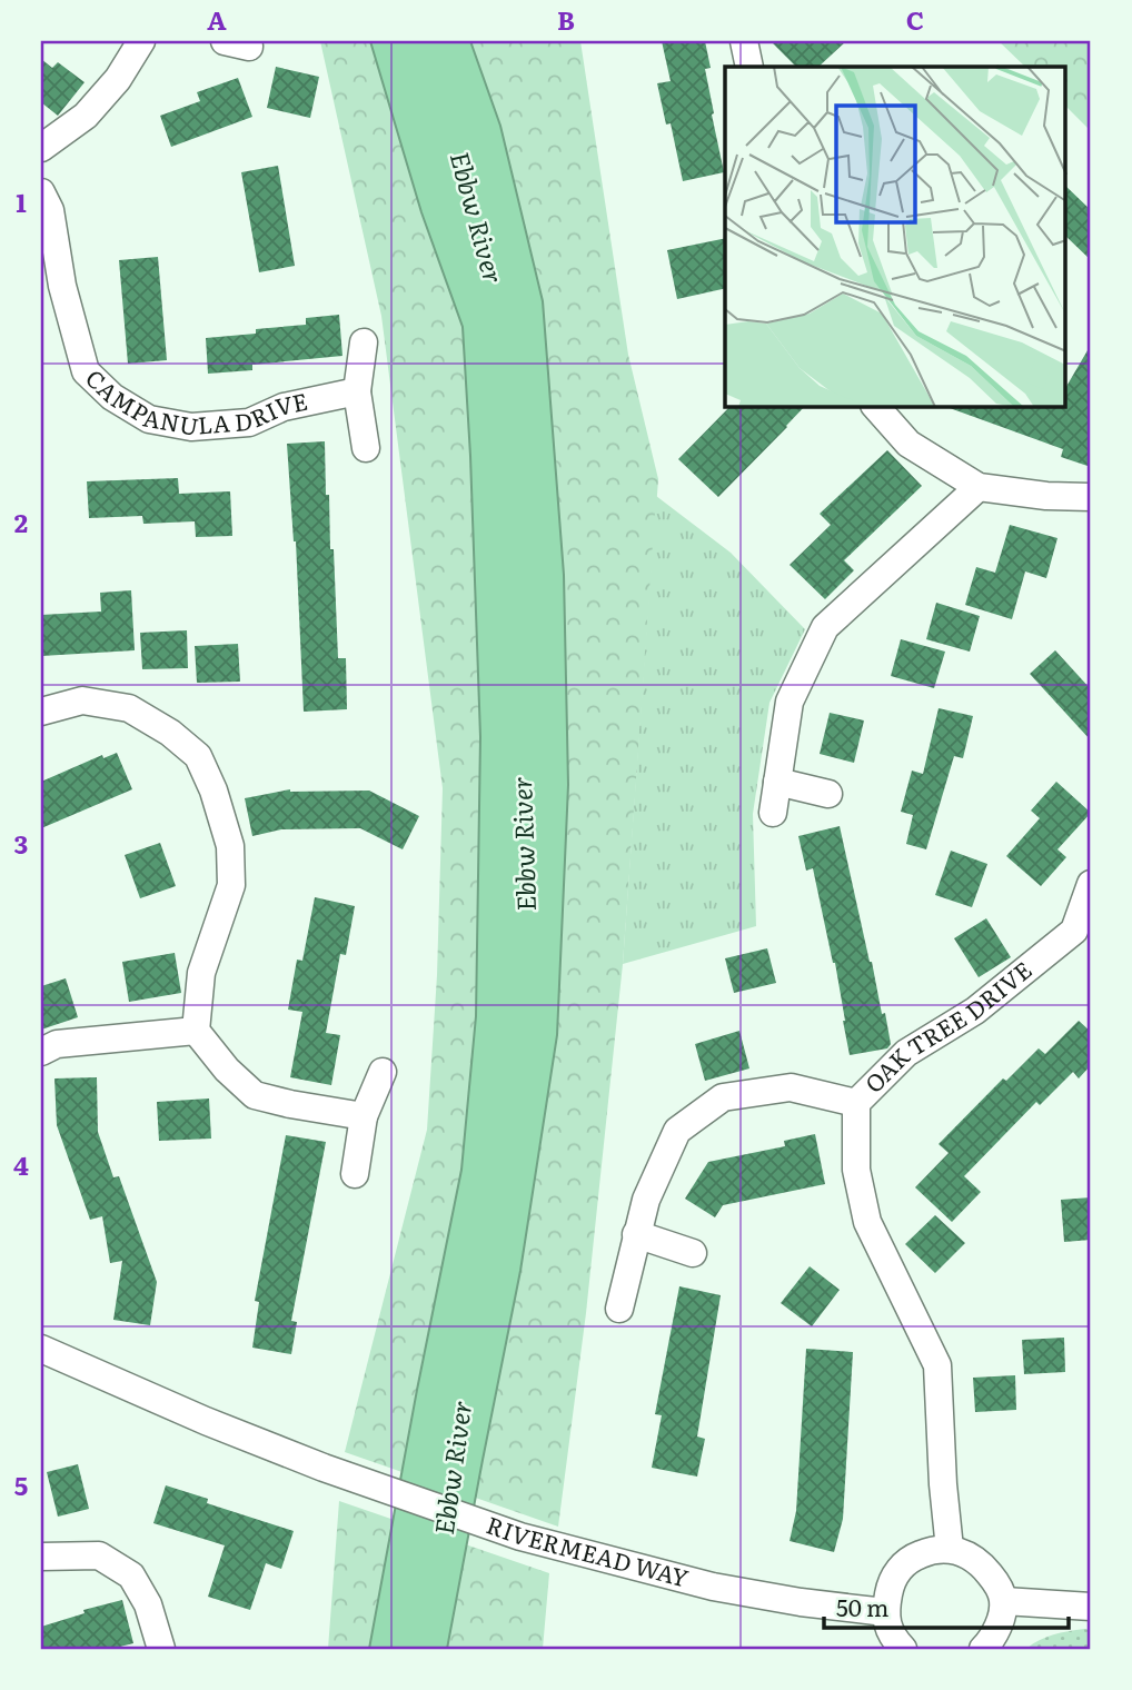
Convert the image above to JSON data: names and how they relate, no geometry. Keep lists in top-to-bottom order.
{
  "streets": {
    "street": ["CAMPANULA DRIVE", "OAK TREE DRIVE", "RIVERMEAD WAY"]
  },
  "water": ["Ebbw River"],
  "scale_bar": "50 m",
  "grid": {
    "columns": ["A", "B", "C"],
    "rows": [
      "1",
      "2",
      "3",
      "4",
      "5"
    ]
  }
}
